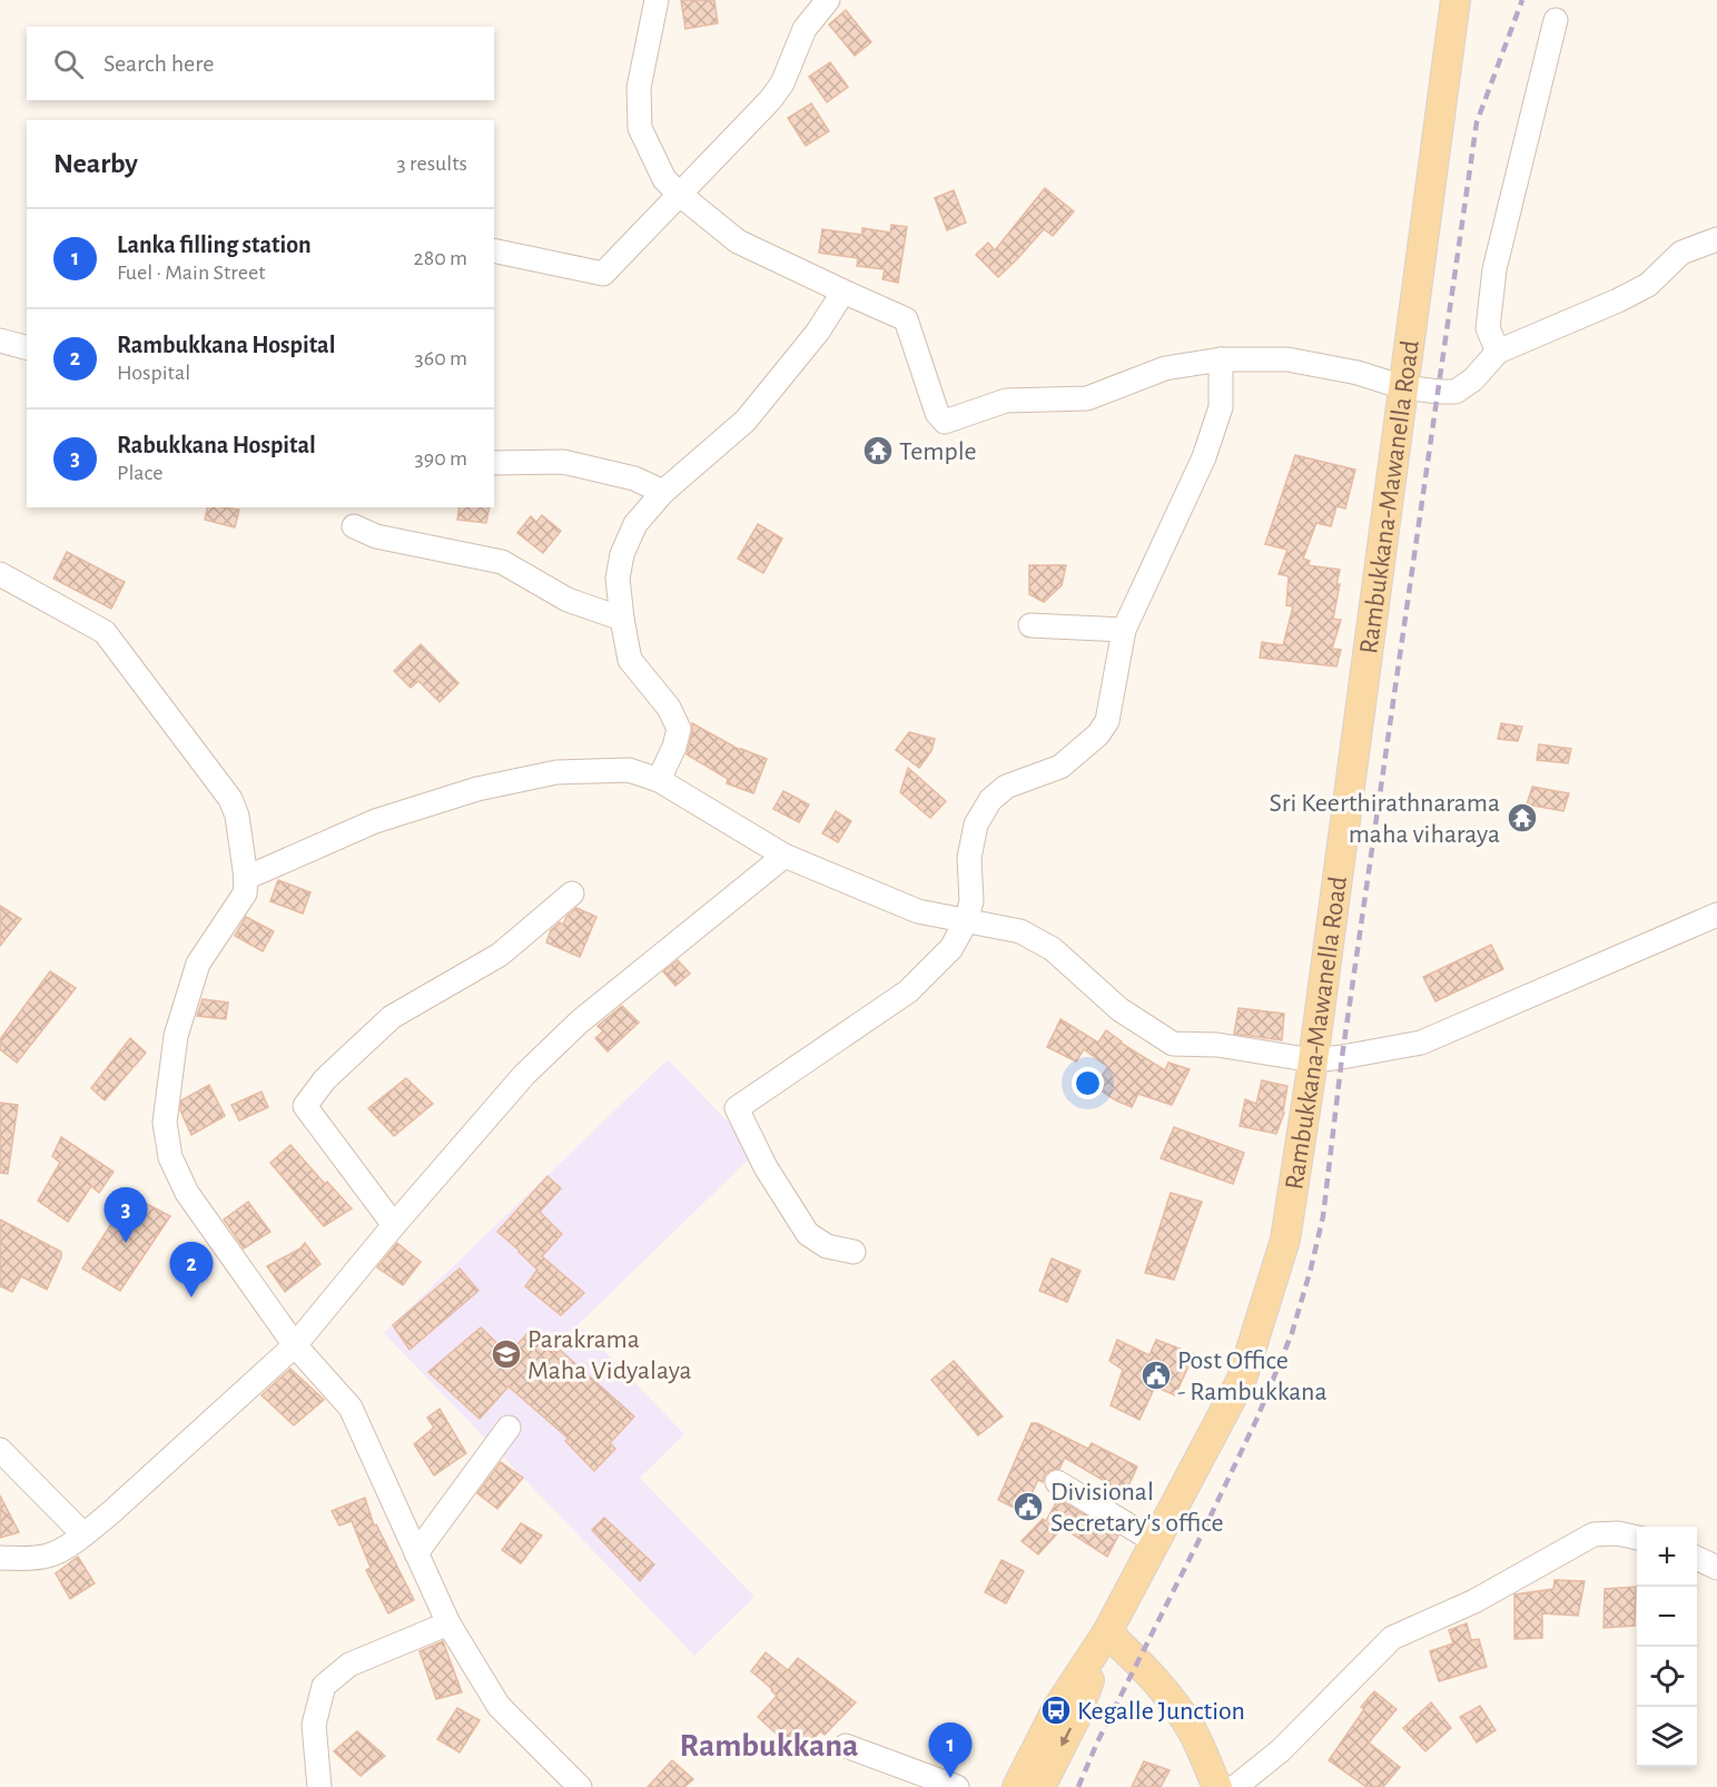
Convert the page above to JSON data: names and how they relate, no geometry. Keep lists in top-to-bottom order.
{
  "streets": {
    "main road": ["Rambukkana-Mawanella Road"]
  },
  "districts": ["Rambukkana"],
  "places": {
    "temple": ["Temple", "Sri Keerthirathnarama maha viharaya"],
    "school or university": ["Parakrama Maha Vidyalaya"],
    "public building": ["Post Office - Rambukkana", "Divisional Secretary's office"],
    "bus stop": ["Kegalle Junction"]
  },
  "page": {
    "search": "Search here",
    "heading": ["Nearby", "3 results"],
    "list": [
      {
        "mark": "1",
        "name": "Lanka filling station",
        "note": "Fuel · Main Street",
        "value": "280 m"
      },
      {
        "mark": "2",
        "name": "Rambukkana Hospital",
        "note": "Hospital",
        "value": "360 m"
      },
      {
        "mark": "3",
        "name": "Rabukkana Hospital",
        "note": "Place",
        "value": "390 m"
      }
    ],
    "pins": ["3", "2", "1"],
    "map_buttons": ["+", "−"]
  }
}
